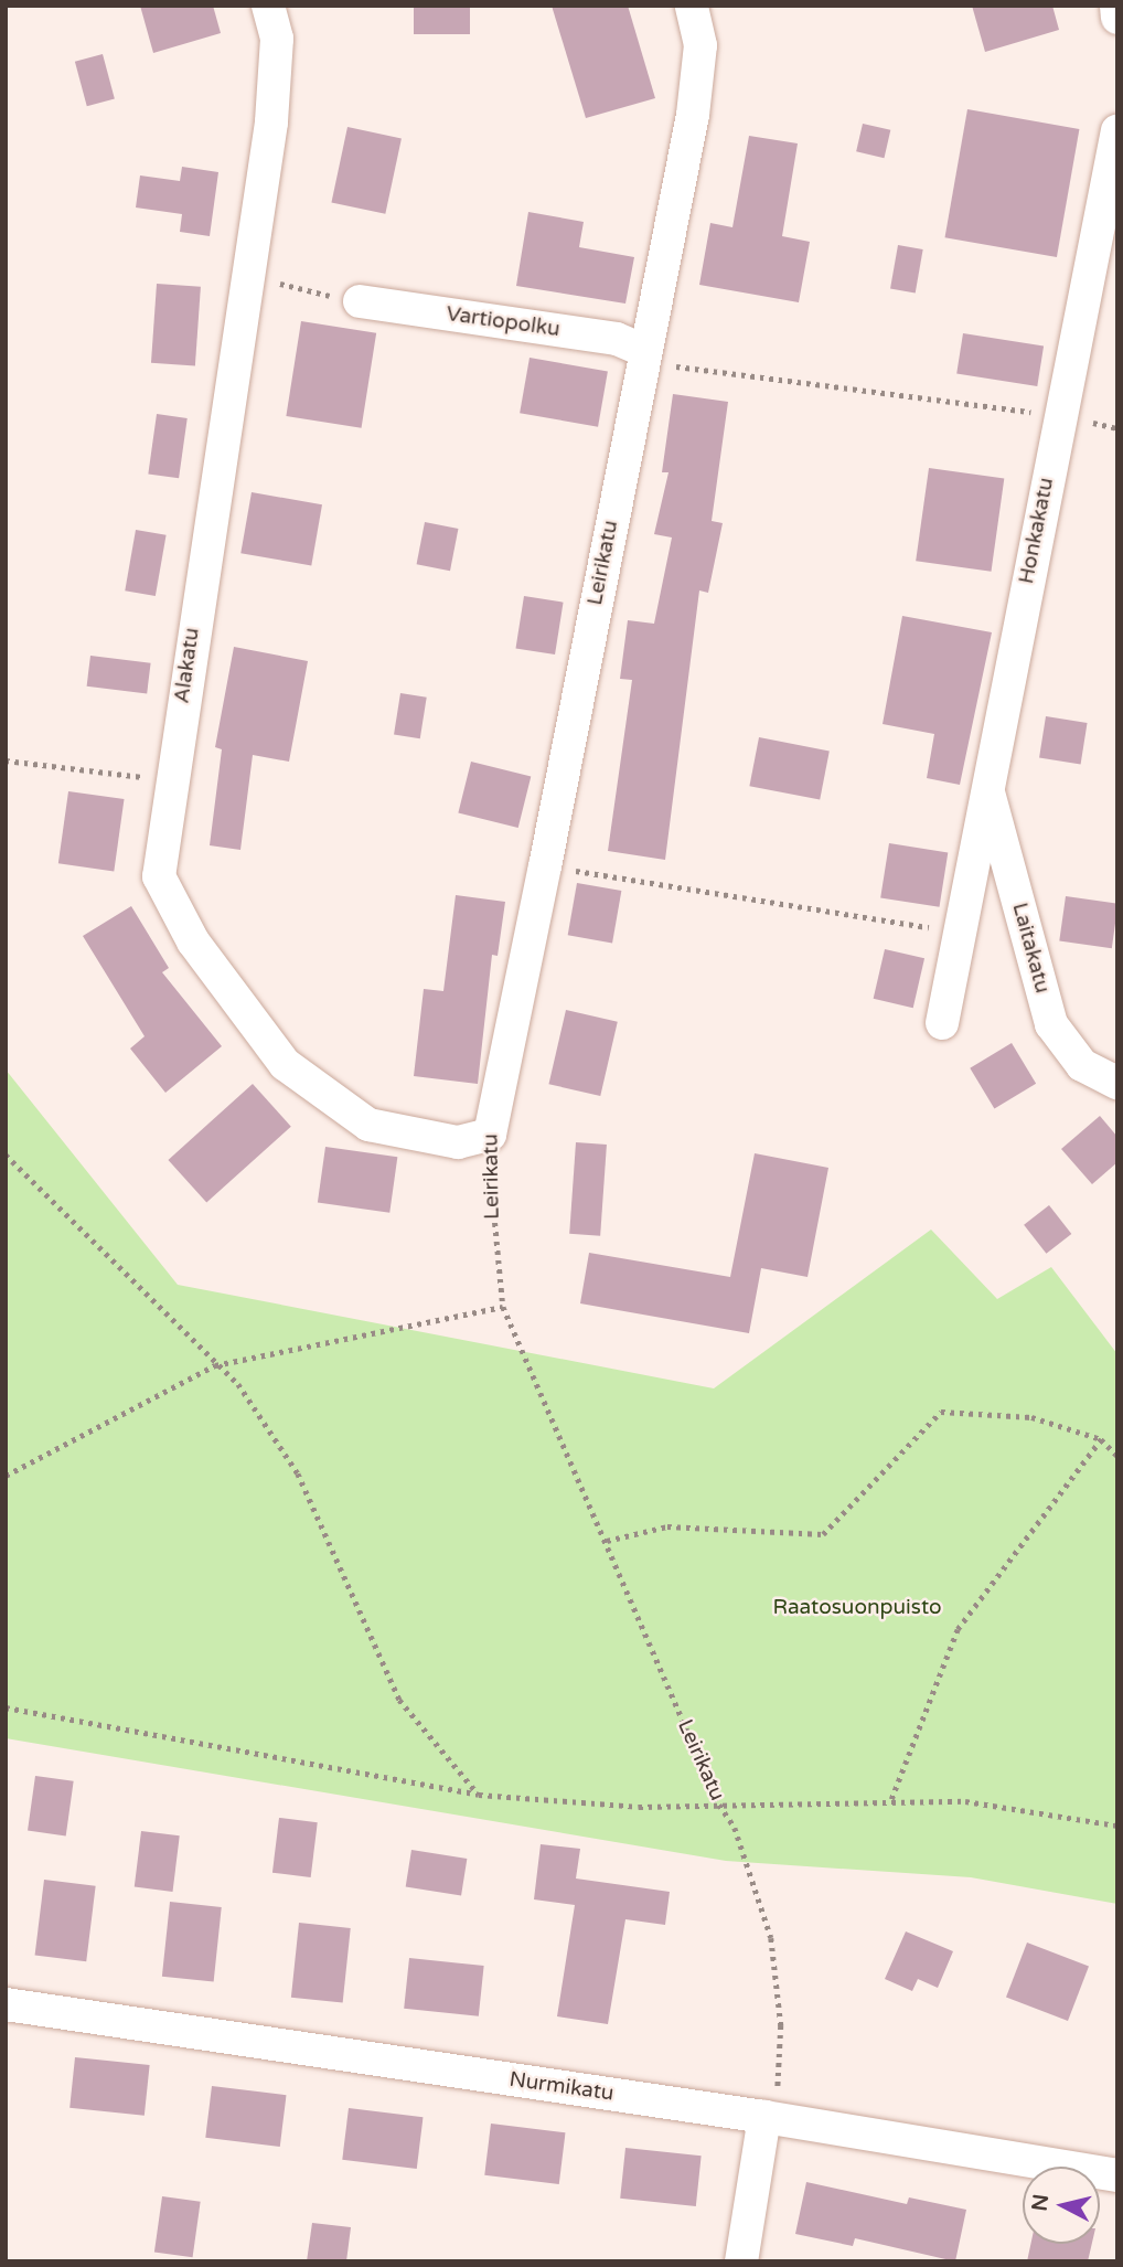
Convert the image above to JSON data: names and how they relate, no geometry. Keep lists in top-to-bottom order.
{
  "streets": {
    "street": [
      "Vartiopolku",
      "Honkakatu",
      "Leirikatu",
      "Alakatu",
      "Laitakatu",
      "Nurmikatu"
    ]
  },
  "crossings": [
    ["Vartiopolku", "Leirikatu"],
    ["Honkakatu", "Laitakatu"],
    ["Leirikatu", "Alakatu"],
    ["Leirikatu", "Nurmikatu"]
  ],
  "parks": ["Raatosuonpuisto"],
  "north": "left"
}
